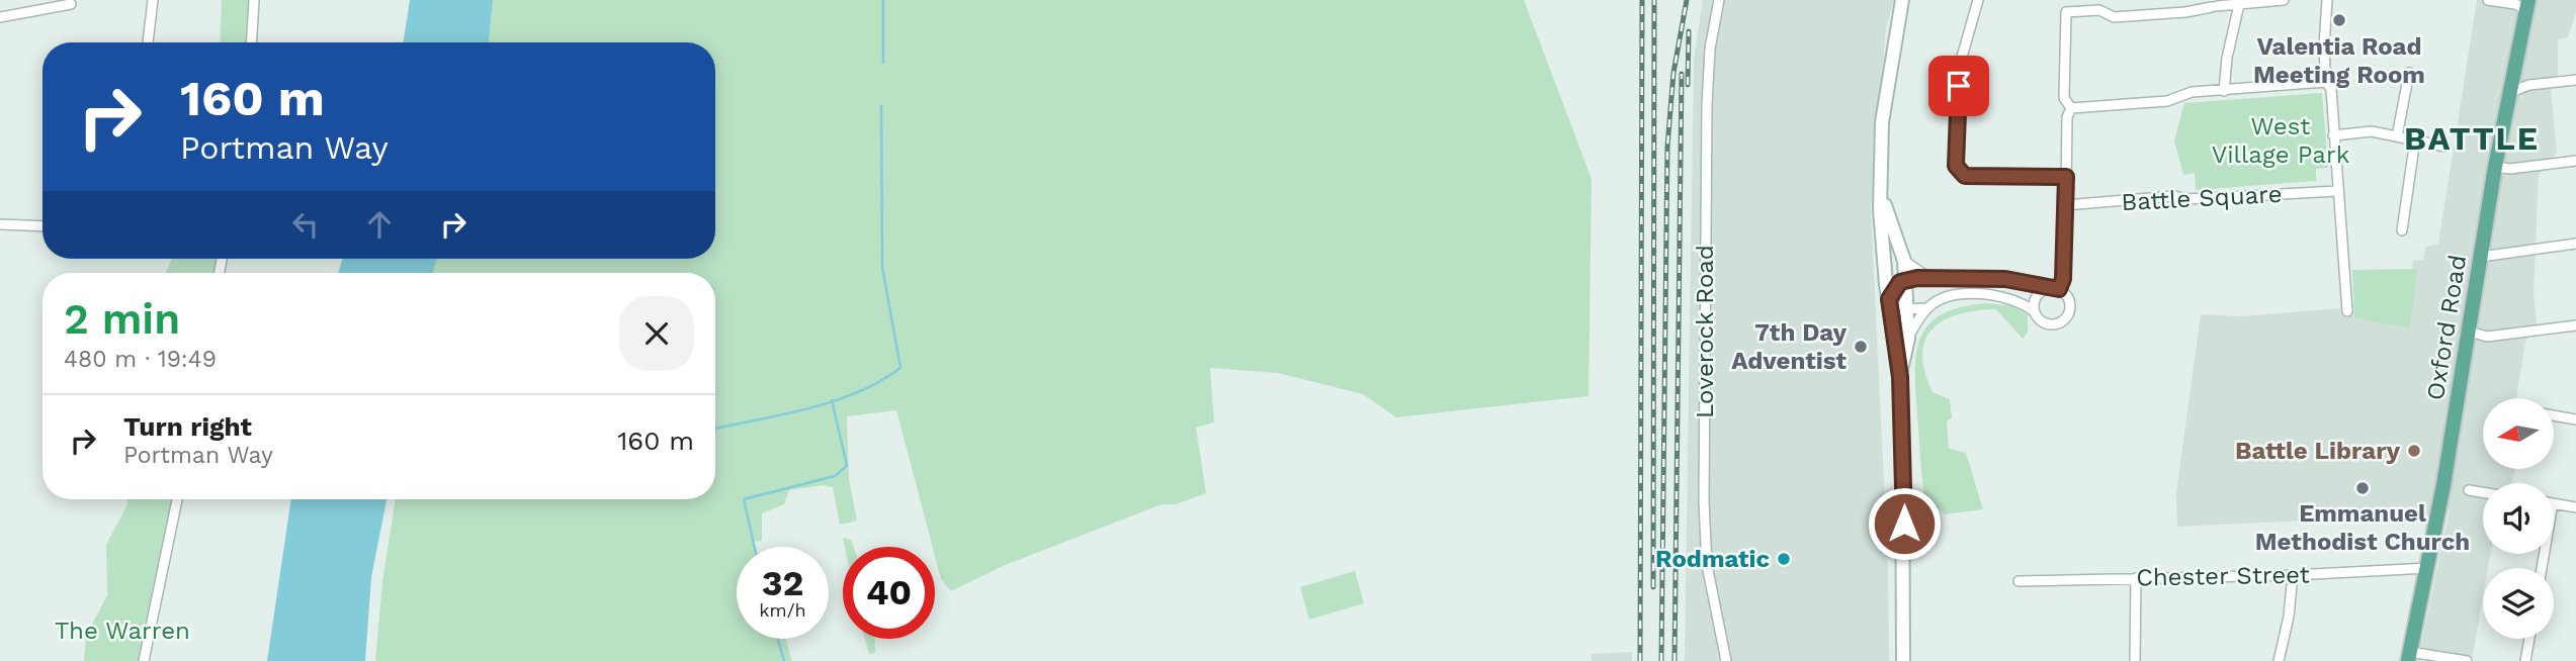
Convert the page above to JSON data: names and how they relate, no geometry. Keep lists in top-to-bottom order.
{
  "streets": {
    "main road": ["Oxford Road"],
    "street": ["Battle Square", "Loverock Road", "Chester Street"]
  },
  "crossings": [
    ["Oxford Road", "Chester Street"]
  ],
  "districts": ["BATTLE"],
  "parks": ["West Village Park", "The Warren"],
  "places": [
    "Valentia Road Meeting Room",
    "7th Day Adventist",
    "Battle Library",
    "Emmanuel Methodist Church",
    "Rodmatic"
  ],
  "north": "left",
  "page": {
    "turn": ["160 m", "Portman Way"],
    "heading": ["2 min", "480 m · 19:49"],
    "list": [
      {
        "name": "Turn right",
        "note": "Portman Way",
        "value": "160 m"
      }
    ],
    "speed": "32 km/h",
    "limit": "40"
  }
}
